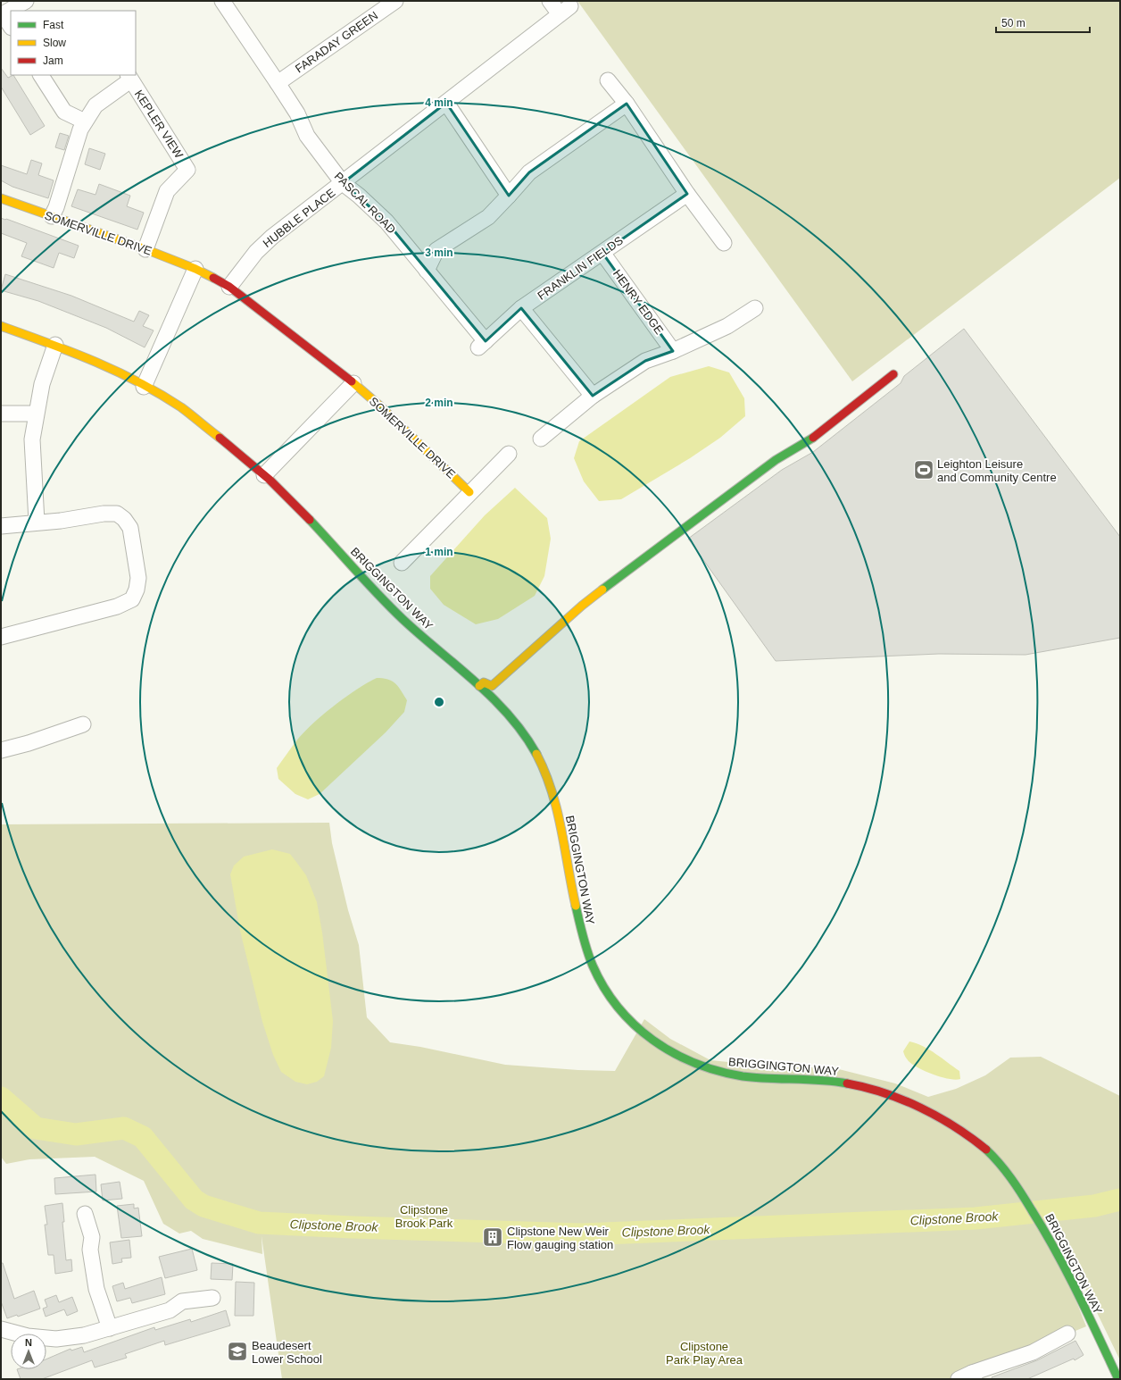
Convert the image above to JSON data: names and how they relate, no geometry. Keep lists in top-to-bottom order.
{
  "streets": {
    "street": [
      "FARADAY GREEN",
      "KEPLER VIEW",
      "PASCAL ROAD",
      "HUBBLE PLACE",
      "SOMERVILLE DRIVE",
      "FRANKLIN FIELDS",
      "HENRY EDGE",
      "BRIGGINGTON WAY"
    ]
  },
  "crossings": [
    ["FARADAY GREEN", "PASCAL ROAD"],
    ["KEPLER VIEW", "SOMERVILLE DRIVE"],
    ["PASCAL ROAD", "HUBBLE PLACE"],
    ["PASCAL ROAD", "FRANKLIN FIELDS"],
    ["HUBBLE PLACE", "SOMERVILLE DRIVE"],
    ["FRANKLIN FIELDS", "HENRY EDGE"]
  ],
  "water": ["Clipstone Brook"],
  "parks": ["Clipstone Brook Park", "Clipstone Park Play Area"],
  "places": {
    "sports": ["Leighton Leisure and Community Centre"],
    "building": ["Clipstone New Weir Flow gauging station"],
    "school or university": ["Beaudesert Lower School"]
  },
  "legend": ["Fast", "Slow", "Jam"],
  "scale_bar": "50 m",
  "north": "top",
  "rings": [
    "4 min",
    "3 min",
    "2 min",
    "1 min"
  ]
}
